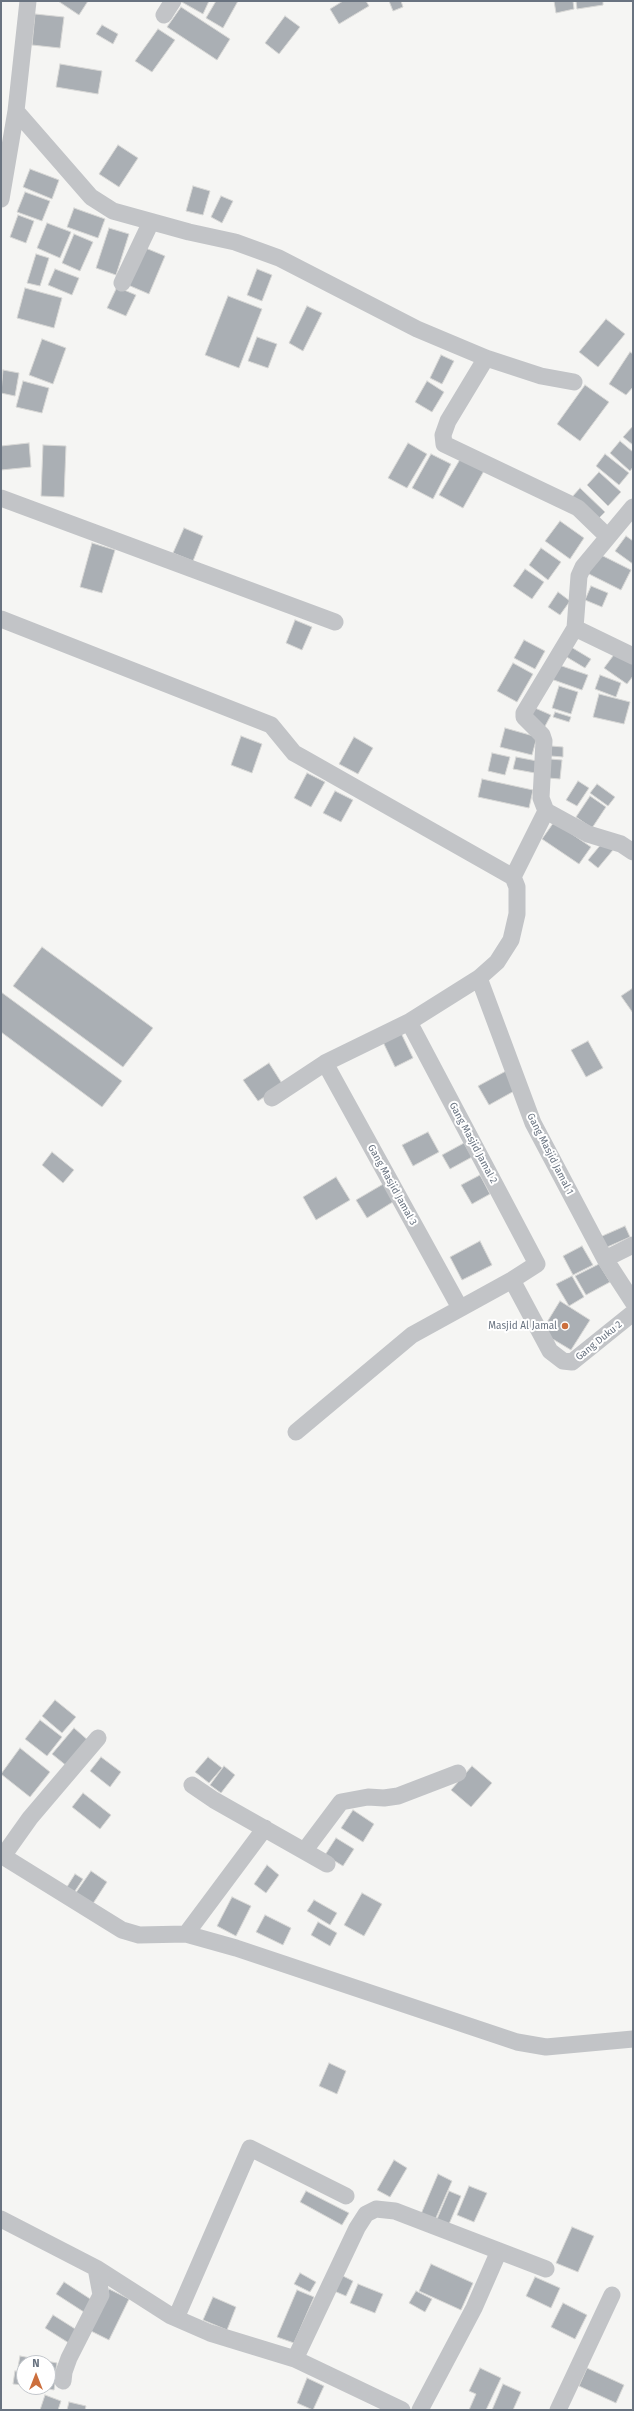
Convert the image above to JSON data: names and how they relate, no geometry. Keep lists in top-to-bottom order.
{
  "streets": {
    "street": [
      "Gang Masjid Jamal 2",
      "Gang Masjid Jamal 1",
      "Gang Masjid Jamal 3",
      "Gang Duku 2"
    ]
  },
  "crossings": [
    ["Gang Masjid Jamal 2", "Gang Duku 2"]
  ],
  "places": ["Masjid Al Jamal"],
  "north": "top"
}
